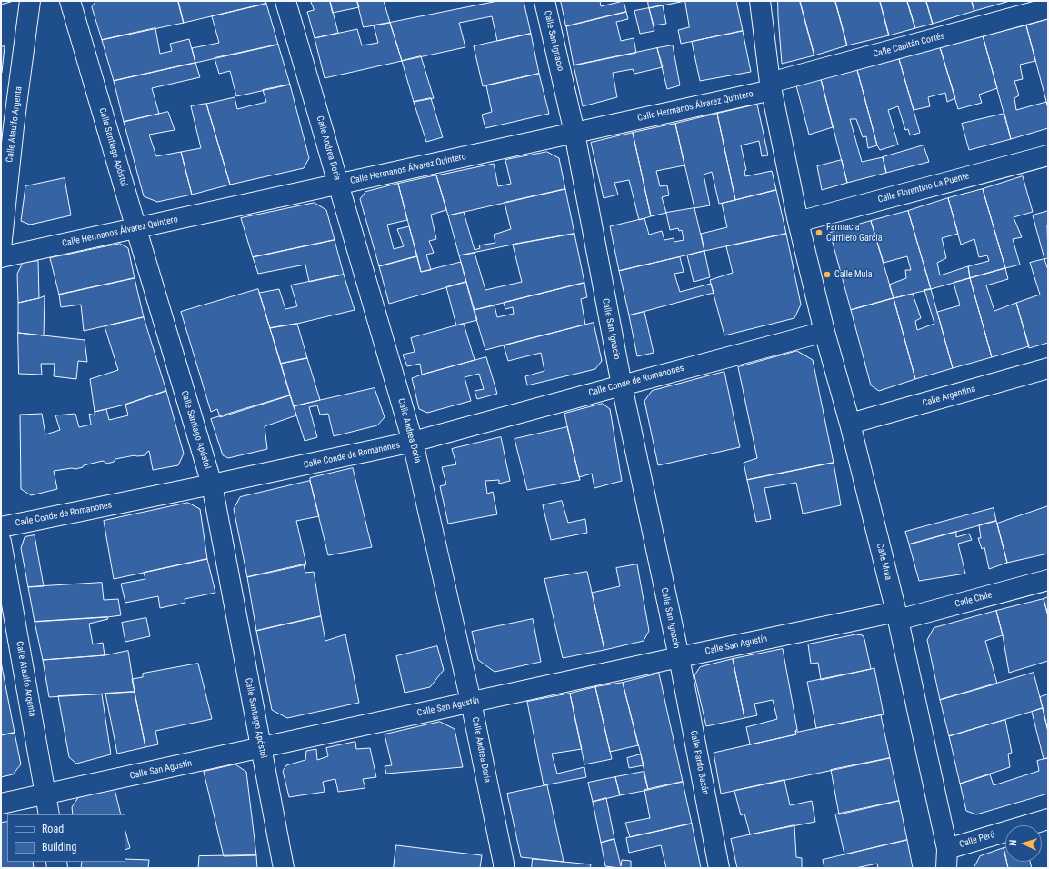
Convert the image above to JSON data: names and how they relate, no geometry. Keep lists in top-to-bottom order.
{
  "streets": {
    "street": [
      "Calle San Ignacio",
      "Calle Capitán Cortés",
      "Calle Hermanos Álvarez Quintero",
      "Calle Ataulfo Argenta",
      "Calle Santiago Apóstol",
      "Calle Andrea Doria",
      "Calle Florentino La Puente",
      "Calle Conde de Romanones",
      "Calle Argentina",
      "Calle Mula",
      "Calle Chile",
      "Calle San Agustín",
      "Calle Pardo Bazán",
      "Calle Perú"
    ]
  },
  "crossings": [
    ["Calle San Ignacio", "Calle Hermanos Álvarez Quintero"],
    ["Calle San Ignacio", "Calle Conde de Romanones"],
    ["Calle San Ignacio", "Calle San Agustín"],
    ["Calle San Ignacio", "Calle Pardo Bazán"],
    ["Calle Capitán Cortés", "Calle Hermanos Álvarez Quintero"],
    ["Calle Capitán Cortés", "Calle Mula"],
    ["Calle Hermanos Álvarez Quintero", "Calle Santiago Apóstol"],
    ["Calle Hermanos Álvarez Quintero", "Calle Andrea Doria"],
    ["Calle Hermanos Álvarez Quintero", "Calle Mula"],
    ["Calle Ataulfo Argenta", "Calle San Agustín"],
    ["Calle Santiago Apóstol", "Calle Conde de Romanones"],
    ["Calle Santiago Apóstol", "Calle San Agustín"],
    ["Calle Andrea Doria", "Calle Conde de Romanones"],
    ["Calle Andrea Doria", "Calle San Agustín"],
    ["Calle Florentino La Puente", "Calle Mula"],
    ["Calle Conde de Romanones", "Calle Mula"],
    ["Calle Argentina", "Calle Mula"],
    ["Calle Mula", "Calle Chile"],
    ["Calle Mula", "Calle San Agustín"],
    ["Calle Mula", "Calle Perú"],
    ["Calle Chile", "Calle San Agustín"],
    ["Calle San Agustín", "Calle Pardo Bazán"]
  ],
  "places": ["Farmacia Carrilero García", "Calle Mula"],
  "legend": ["Road", "Building"],
  "north": "left"
}
